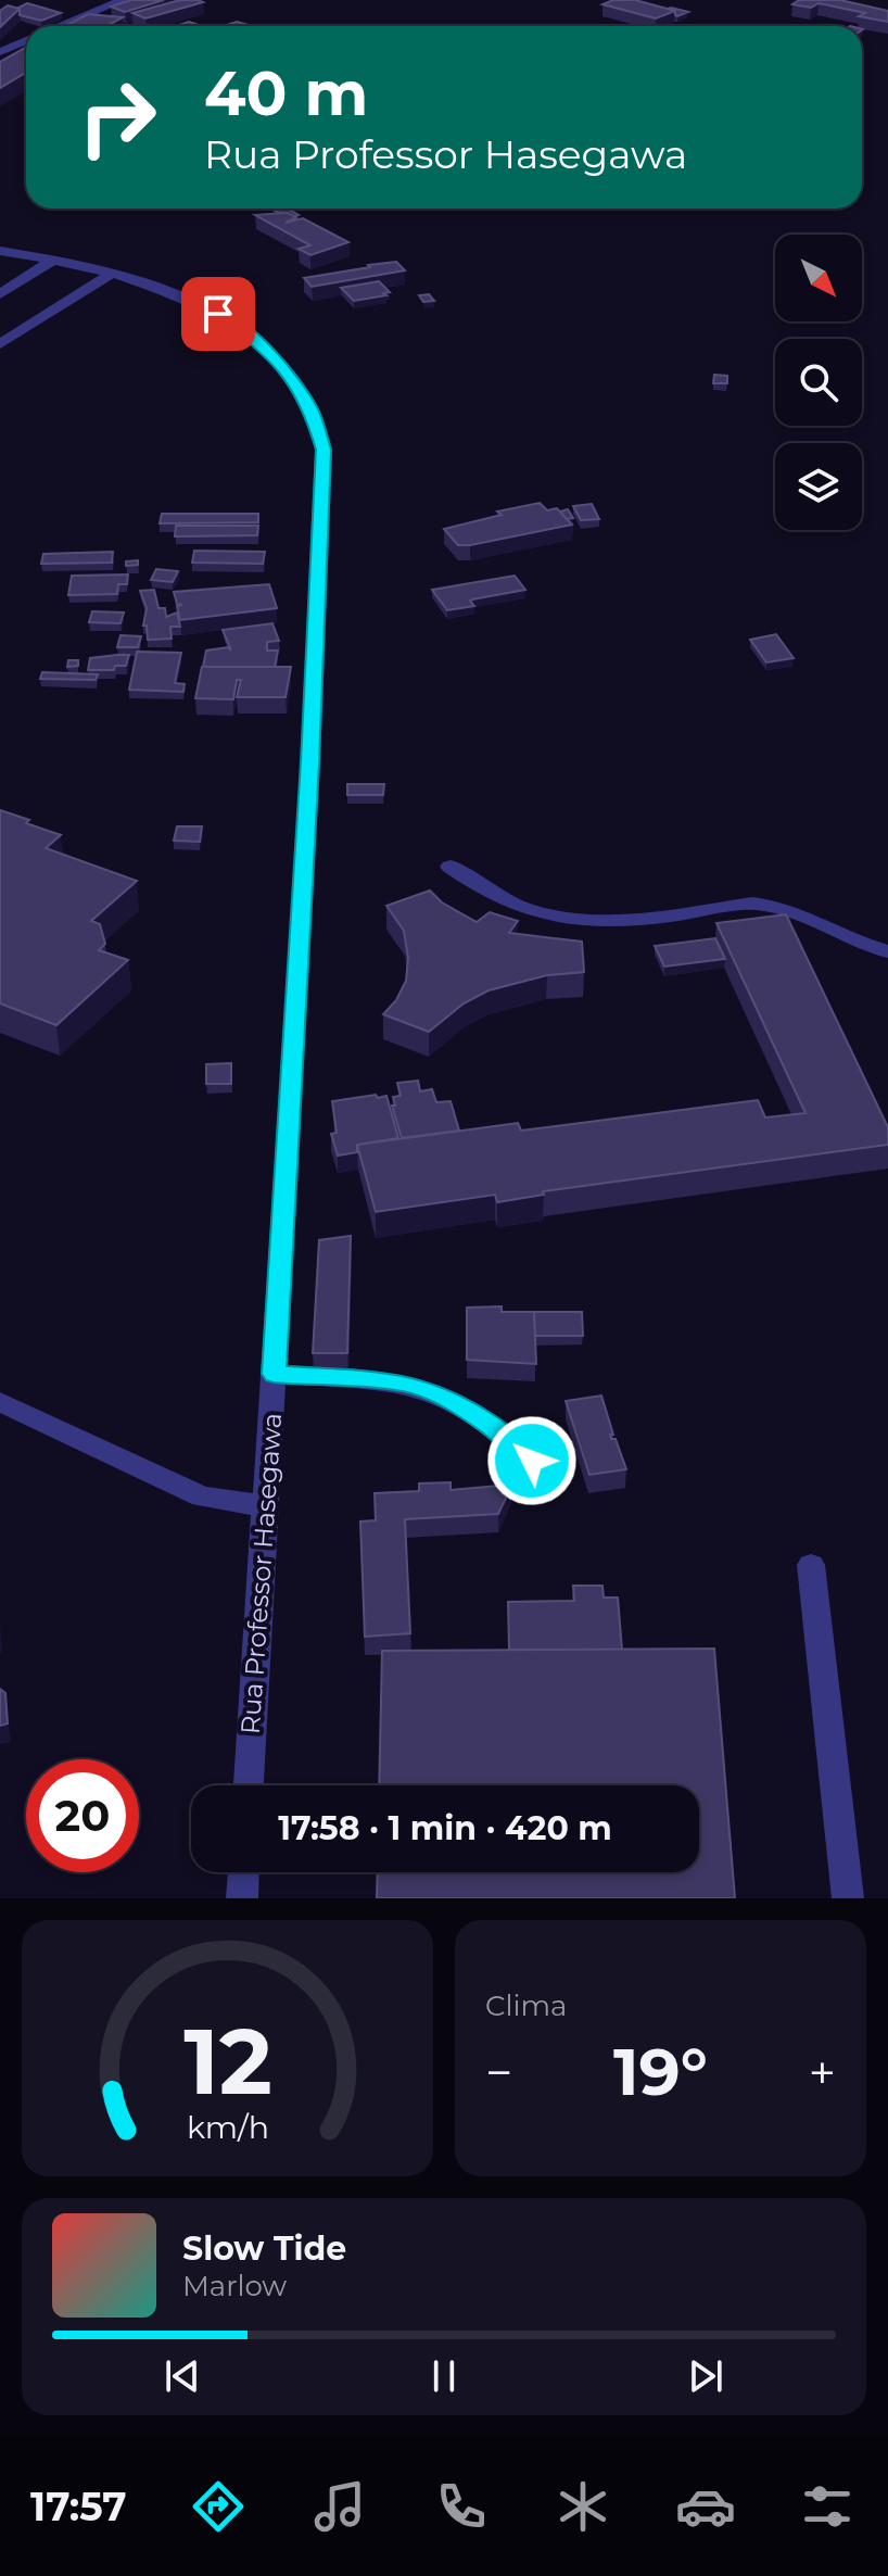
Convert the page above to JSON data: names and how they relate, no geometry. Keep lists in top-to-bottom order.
{
  "streets": {
    "street": ["Rua Professor Hasegawa"]
  },
  "north": "bottom right",
  "page": {
    "turn": ["40 m", "Rua Professor Hasegawa"],
    "limit": "20",
    "trip": "17:58 · 1 min · 420 m",
    "tile": "Clima",
    "heat": ["−", "19°", "+"],
    "song": ["Slow Tide", "Marlow"],
    "tabs": "17:57",
    "gauge": ["12", "km/h"]
  }
}
